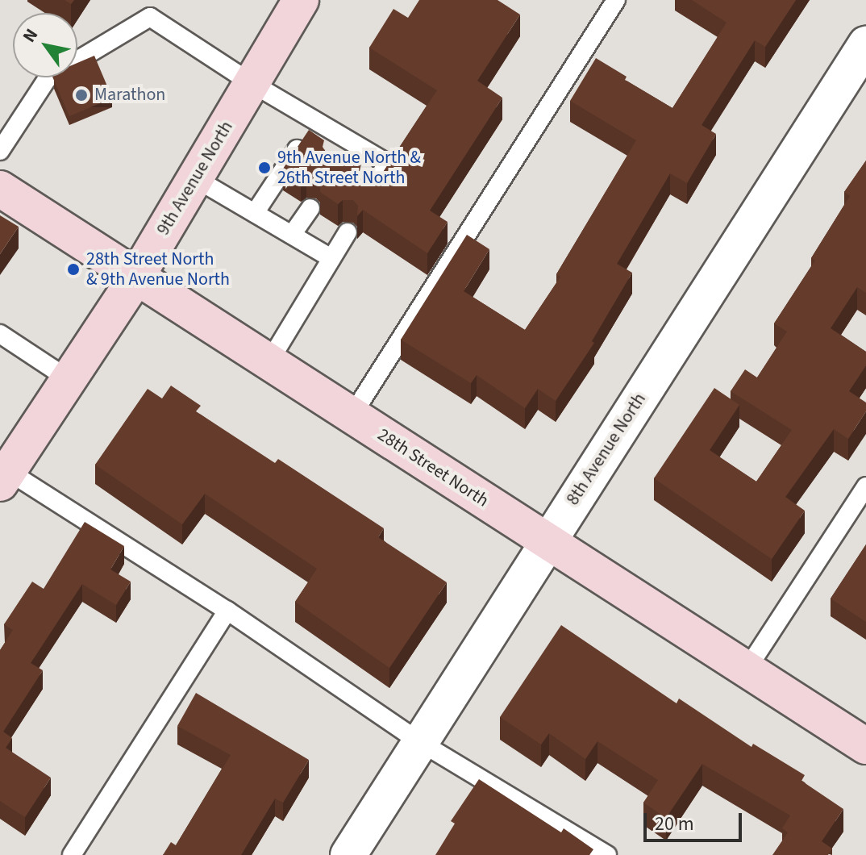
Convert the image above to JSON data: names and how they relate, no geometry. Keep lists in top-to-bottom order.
{
  "streets": {
    "street": ["9th Avenue North", "8th Avenue North", "28th Street North"]
  },
  "crossings": [
    ["9th Avenue North", "28th Street North"],
    ["8th Avenue North", "28th Street North"]
  ],
  "places": ["Marathon", "9th Avenue North & 26th Street North", "28th Street North & 9th Avenue North"],
  "scale_bar": "20 m",
  "north": "top left"
}
